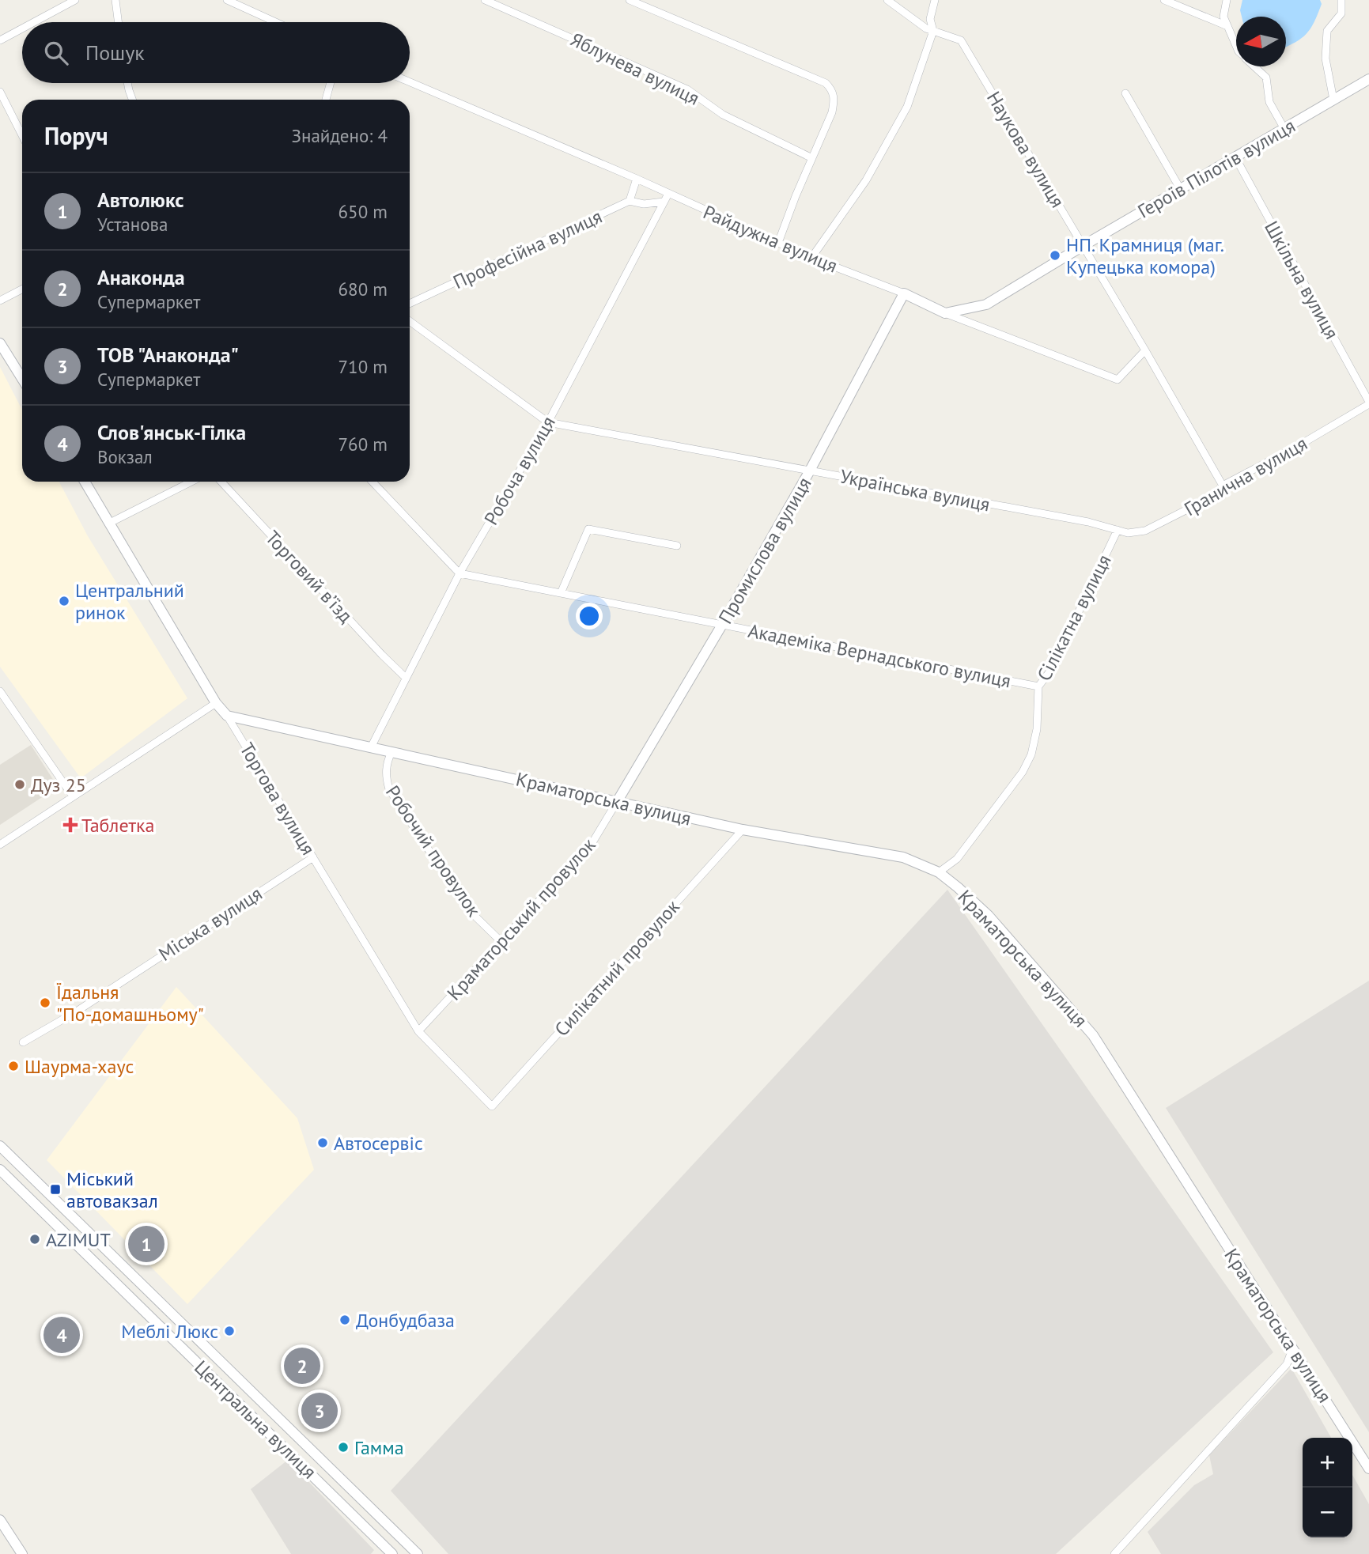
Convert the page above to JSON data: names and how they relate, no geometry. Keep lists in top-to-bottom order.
{
  "streets": {
    "street": [
      "Яблунева вулиця",
      "Наукова вулиця",
      "Героїв Пілотів вулиця",
      "Райдужна вулиця",
      "Професійна вулиця",
      "Шкільна вулиця",
      "Робоча вулиця",
      "Гранична вулиця",
      "Українська вулиця",
      "Промислова вулиця",
      "Торговий в’їзд",
      "Сілікатна вулиця",
      "Академіка Вернадського вулиця",
      "Торгова вулиця",
      "Краматорська вулиця",
      "Робочий провулок",
      "Краматорський провулок",
      "Міська вулиця",
      "Силікатний провулок",
      "Центральна вулиця"
    ]
  },
  "crossings": [
    ["Наукова вулиця", "Героїв Пілотів вулиця"],
    ["Наукова вулиця", "Райдужна вулиця"],
    ["Наукова вулиця", "Гранична вулиця"],
    ["Героїв Пілотів вулиця", "Райдужна вулиця"],
    ["Героїв Пілотів вулиця", "Шкільна вулиця"],
    ["Райдужна вулиця", "Робоча вулиця"],
    ["Райдужна вулиця", "Промислова вулиця"],
    ["Шкільна вулиця", "Гранична вулиця"],
    ["Робоча вулиця", "Українська вулиця"],
    ["Робоча вулиця", "Торговий в’їзд"],
    ["Робоча вулиця", "Академіка Вернадського вулиця"],
    ["Робоча вулиця", "Краматорська вулиця"],
    ["Гранична вулиця", "Українська вулиця"],
    ["Гранична вулиця", "Сілікатна вулиця"],
    ["Українська вулиця", "Промислова вулиця"],
    ["Українська вулиця", "Сілікатна вулиця"],
    ["Промислова вулиця", "Академіка Вернадського вулиця"],
    ["Промислова вулиця", "Краматорська вулиця"],
    ["Промислова вулиця", "Краматорський провулок"],
    ["Сілікатна вулиця", "Академіка Вернадського вулиця"],
    ["Сілікатна вулиця", "Краматорська вулиця"],
    ["Торгова вулиця", "Краматорська вулиця"],
    ["Торгова вулиця", "Краматорський провулок"],
    ["Торгова вулиця", "Міська вулиця"],
    ["Торгова вулиця", "Силікатний провулок"],
    ["Краматорська вулиця", "Робочий провулок"],
    ["Краматорська вулиця", "Краматорський провулок"],
    ["Краматорська вулиця", "Силікатний провулок"],
    ["Робочий провулок", "Краматорський провулок"]
  ],
  "places": {
    "other": [
      "НП. Крамниця (маг. Купецька комора)",
      "Центральний ринок",
      "Дуз 25",
      "Їдальня \"По-домашньому\"",
      "Шаурма-хаус",
      "Автосервіс",
      "AZIMUT",
      "Донбудбаза",
      "Меблі Люкс",
      "Гамма"
    ],
    "health": ["Таблетка"],
    "transit": ["Міський автовакзал"]
  },
  "north": "left",
  "page": {
    "search": "Пошук",
    "heading": ["Поруч", "Знайдено: 4"],
    "list": [
      {
        "mark": "1",
        "name": "Автолюкс",
        "note": "Установа",
        "value": "650 m"
      },
      {
        "mark": "2",
        "name": "Анаконда",
        "note": "Супермаркет",
        "value": "680 m"
      },
      {
        "mark": "3",
        "name": "ТОВ \"Анаконда\"",
        "note": "Супермаркет",
        "value": "710 m"
      },
      {
        "mark": "4",
        "name": "Слов'янськ-Гілка",
        "note": "Вокзал",
        "value": "760 m"
      }
    ],
    "pins": [
      "1",
      "4",
      "2",
      "3"
    ],
    "map_buttons": ["+", "−"]
  }
}
